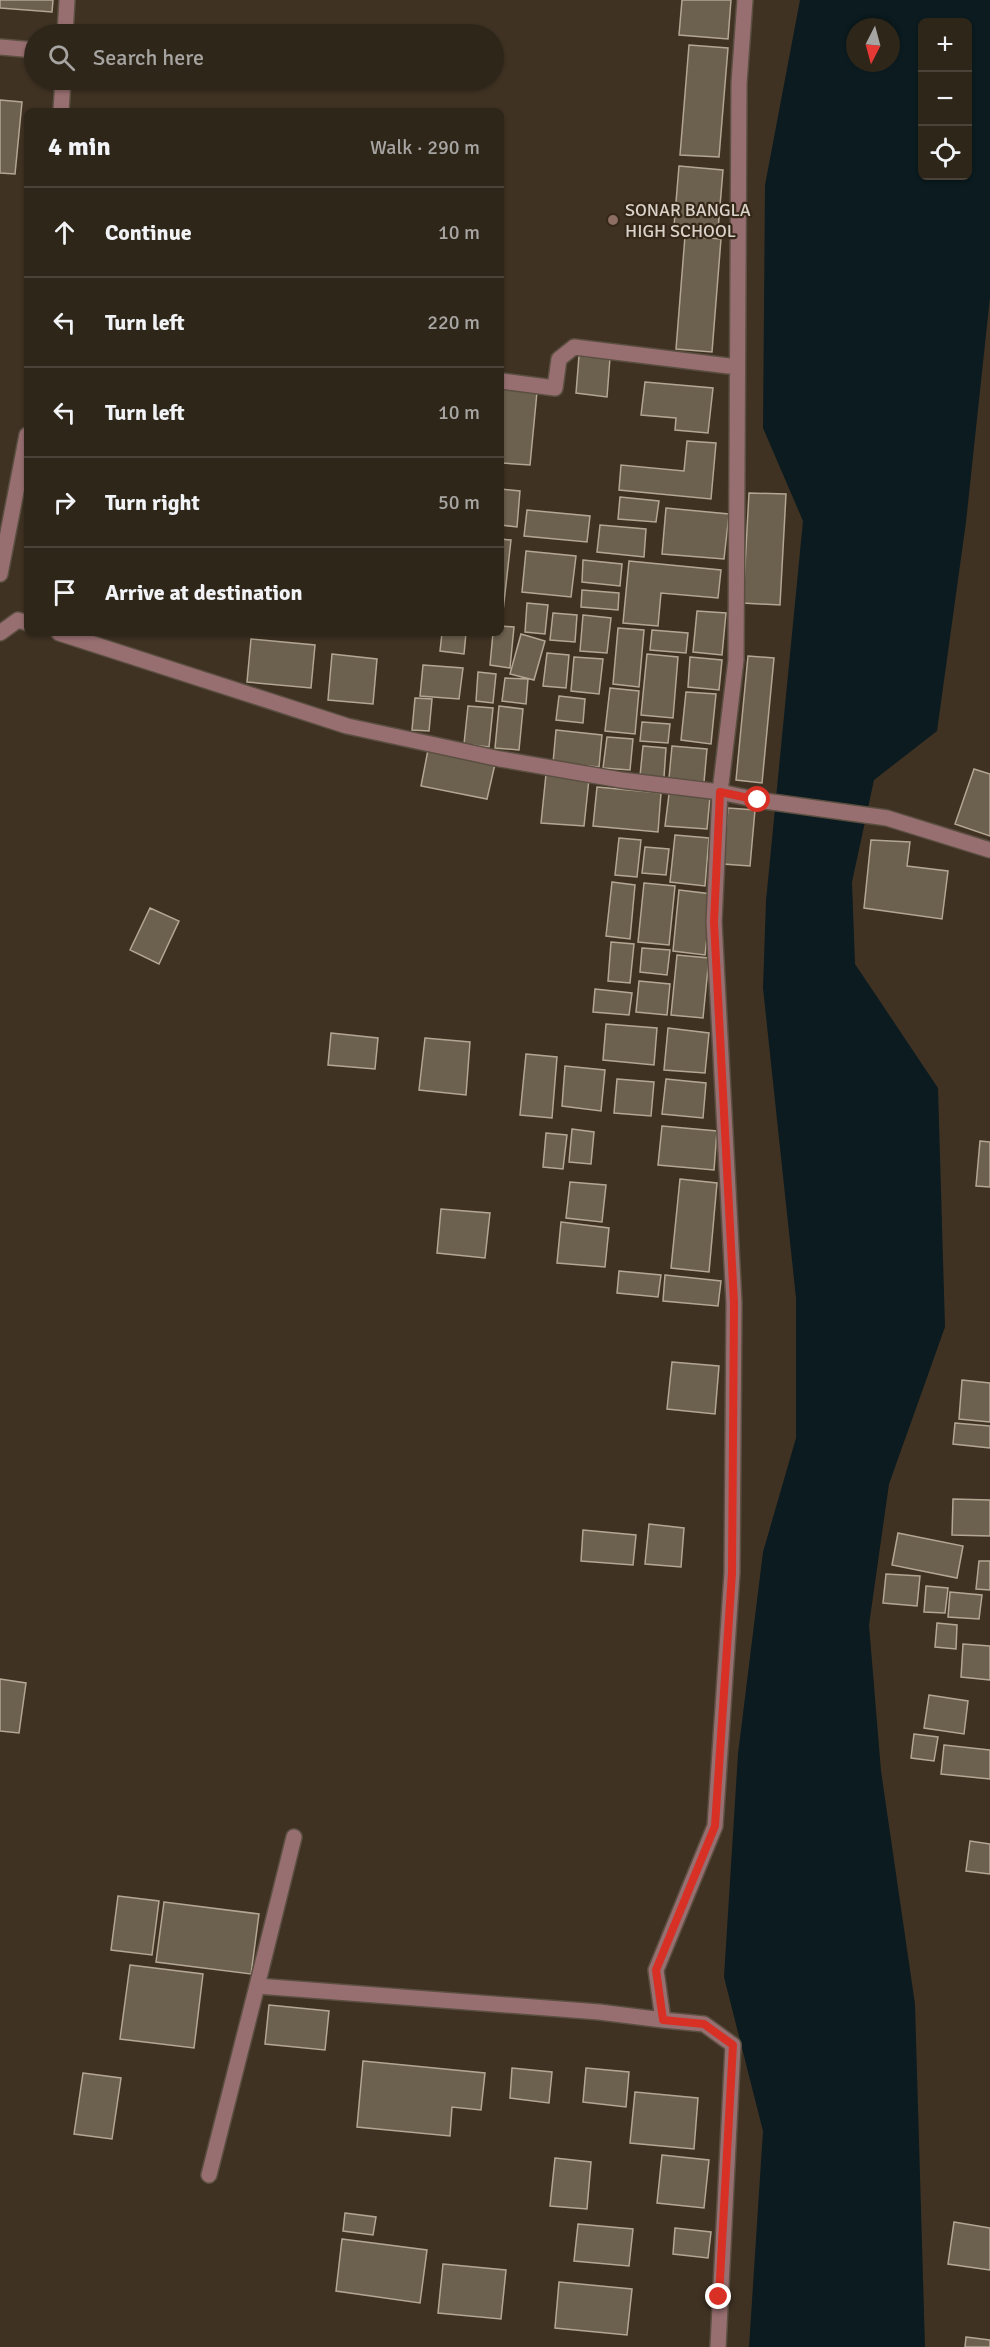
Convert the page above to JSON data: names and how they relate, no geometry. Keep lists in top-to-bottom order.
{
  "places": ["SONAR BANGLA HIGH SCHOOL"],
  "north": "bottom",
  "page": {
    "map_buttons": ["+", "−"],
    "search": "Search here",
    "heading": ["4 min", "Walk · 290 m"],
    "list": [
      ["Continue", "10 m"],
      ["Turn left", "220 m"],
      ["Turn left", "10 m"],
      ["Turn right", "50 m"],
      "Arrive at destination"
    ]
  }
}
